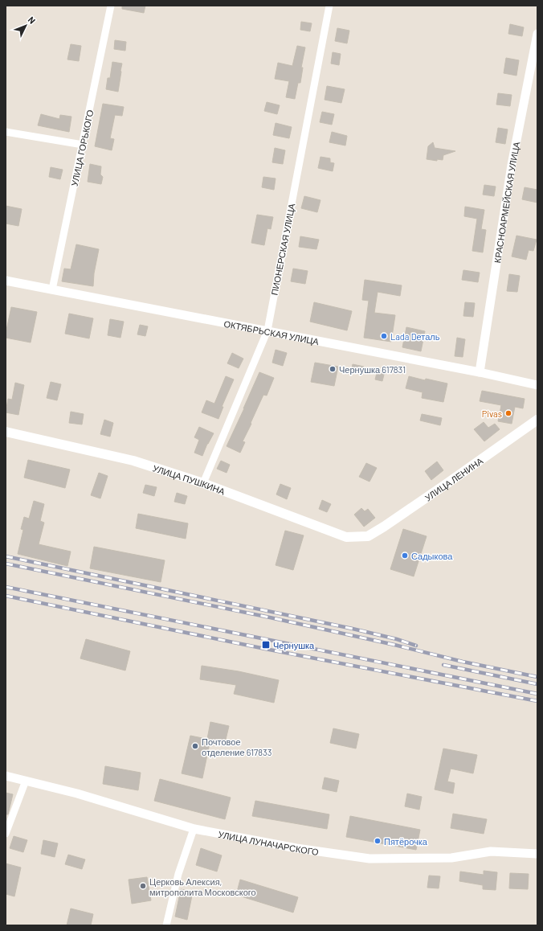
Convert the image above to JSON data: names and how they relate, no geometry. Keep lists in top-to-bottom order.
{
  "streets": {
    "main road": ["УЛИЦА ЛЕНИНА", "УЛИЦА ПУШКИНА"],
    "street": [
      "УЛИЦА ГОРЬКОГО",
      "КРАСНОАРМЕЙСКАЯ УЛИЦА",
      "ПИОНЕРСКАЯ УЛИЦА",
      "ОКТЯБРЬСКАЯ УЛИЦА",
      "УЛИЦА ЛУНАЧАРСКОГО"
    ]
  },
  "crossings": [
    ["УЛИЦА ГОРЬКОГО", "ОКТЯБРЬСКАЯ УЛИЦА"],
    ["КРАСНОАРМЕЙСКАЯ УЛИЦА", "ОКТЯБРЬСКАЯ УЛИЦА"],
    ["ПИОНЕРСКАЯ УЛИЦА", "ОКТЯБРЬСКАЯ УЛИЦА"],
    ["ПИОНЕРСКАЯ УЛИЦА", "УЛИЦА ПУШКИНА"],
    ["УЛИЦА ЛЕНИНА", "УЛИЦА ПУШКИНА"]
  ],
  "places": {
    "other": [
      "Lada Dеталь",
      "Чернушка 617831",
      "Pivas",
      "Садыкова",
      "Почтовое отделение 617833",
      "Пятёрочка",
      "Церковь Алексия, митрополита Московского"
    ],
    "transit": ["Чернушка"]
  },
  "north": "top right"
}
